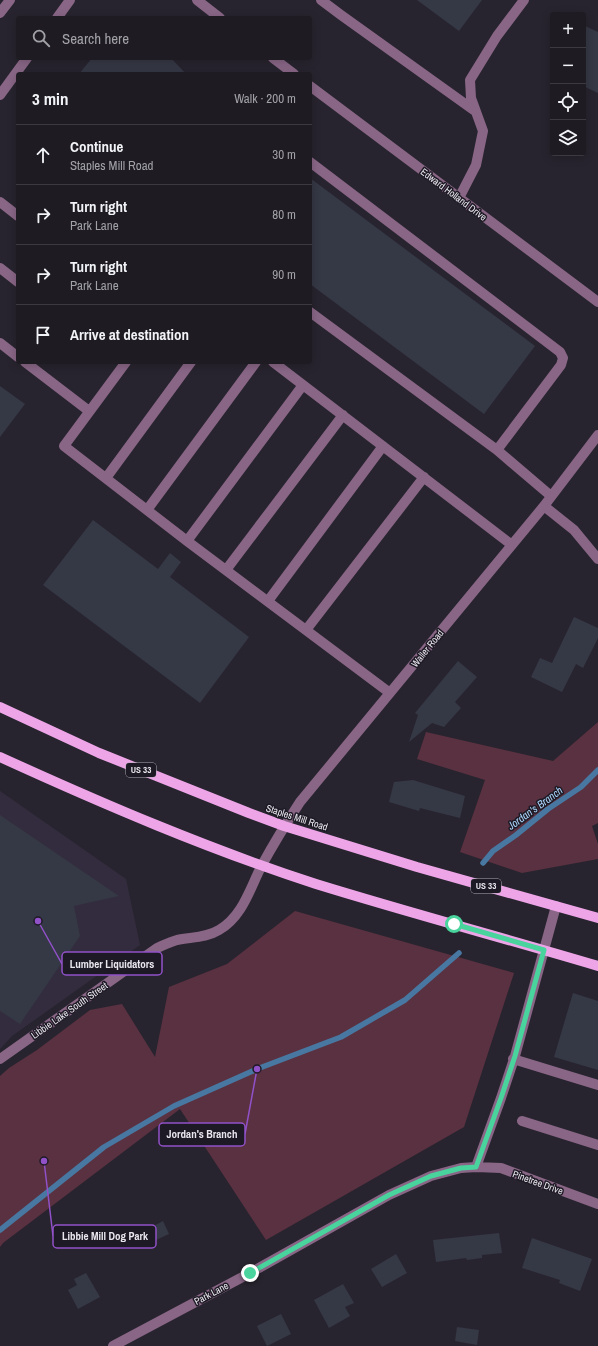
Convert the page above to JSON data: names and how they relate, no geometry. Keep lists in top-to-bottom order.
{
  "streets": {
    "main road": ["US 33", "Staples Mill Road"],
    "street": [
      "Edward Holland Drive",
      "Waller Road",
      "Libbie Lake South Street",
      "Pinetree Drive",
      "Park Lane"
    ]
  },
  "crossings": [
    ["Waller Road", "Staples Mill Road"],
    ["Waller Road", "Libbie Lake South Street"],
    ["Pinetree Drive", "Park Lane"]
  ],
  "water": ["Jordan's Branch"],
  "places": ["Lumber Liquidators", "Jordan's Branch", "Libbie Mill Dog Park"],
  "page": {
    "map_buttons": ["+", "−"],
    "search": "Search here",
    "heading": ["3 min", "Walk · 200 m"],
    "list": [
      ["Continue", "Staples Mill Road", "30 m"],
      ["Turn right", "Park Lane", "80 m"],
      ["Turn right", "Park Lane", "90 m"],
      "Arrive at destination"
    ]
  }
}
